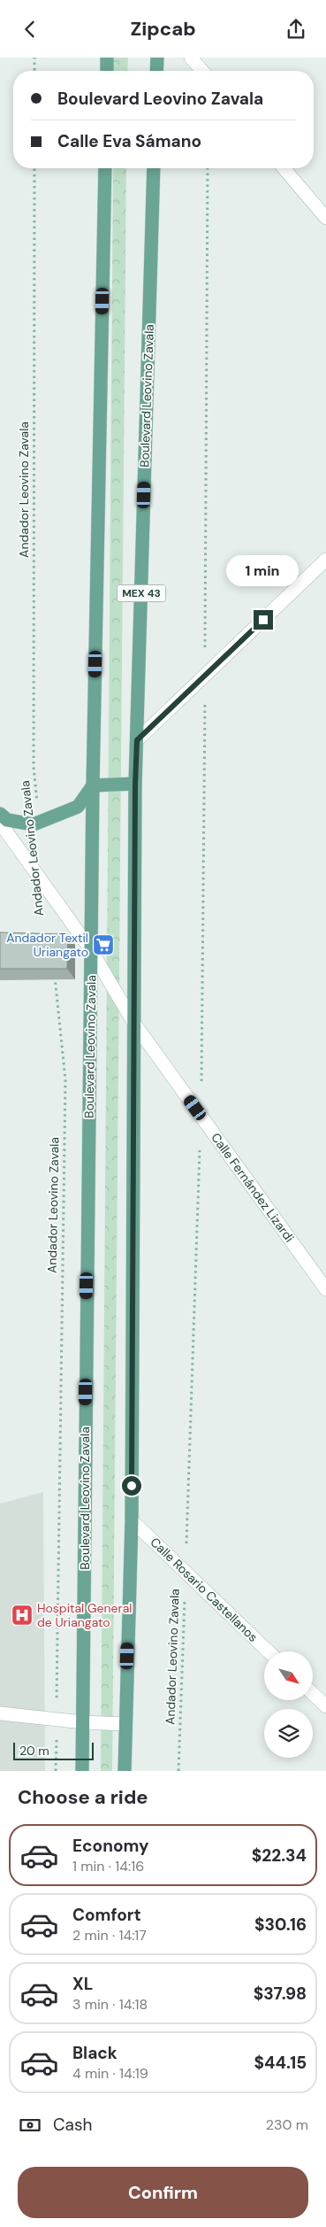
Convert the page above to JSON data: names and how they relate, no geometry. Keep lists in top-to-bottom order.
{
  "streets": {
    "main road": ["Boulevard Leovino Zavala", "MEX 43"],
    "street": ["Calle Fernández Lizardi", "Calle Rosario Castellanos"],
    "path": ["Andador Leovino Zavala"]
  },
  "crossings": [
    ["Boulevard Leovino Zavala", "Calle Fernández Lizardi"],
    ["Boulevard Leovino Zavala", "Calle Rosario Castellanos"]
  ],
  "places": {
    "supermarket": ["Andador Textil Uriangato"],
    "hospital": ["Hospital General de Uriangato"]
  },
  "scale_bar": "20 m",
  "north": "bottom right",
  "page": {
    "header": "Zipcab",
    "banner": ["Boulevard Leovino Zavala", "Calle Eva Sámano"],
    "bubble": "1 min",
    "scale": "20 m",
    "heading": "Choose a ride",
    "list": [
      {
        "name": "Economy",
        "note": "1 min · 14:16",
        "value": "$22.34"
      },
      {
        "name": "Comfort",
        "note": "2 min · 14:17",
        "value": "$30.16"
      },
      {
        "name": "XL",
        "note": "3 min · 14:18",
        "value": "$37.98"
      },
      {
        "name": "Black",
        "note": "4 min · 14:19",
        "value": "$44.15"
      }
    ],
    "pay": ["Cash", "230 m"],
    "buttons": "Confirm"
  }
}
